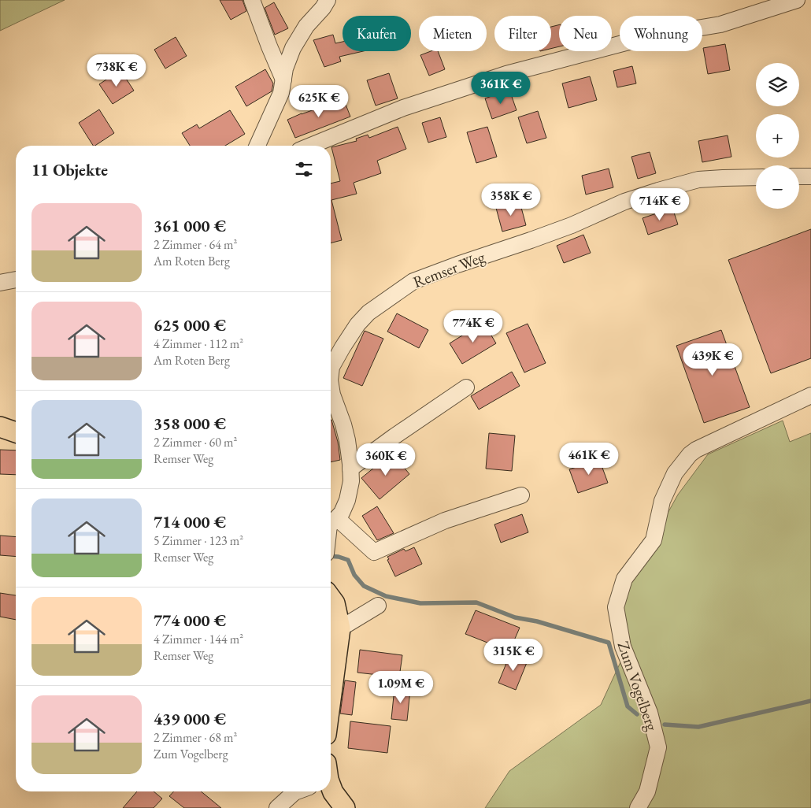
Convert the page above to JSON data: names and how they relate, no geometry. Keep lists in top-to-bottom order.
{
  "streets": {
    "street": ["Remser Weg", "Zum Vogelberg"]
  },
  "page": {
    "chip": [
      "Kaufen",
      "Mieten",
      "Filter",
      "Neu",
      "Wohnung"
    ],
    "price": [
      "738K €",
      "361K €",
      "625K €",
      "358K €",
      "714K €",
      "774K €",
      "439K €",
      "461K €",
      "360K €",
      "315K €",
      "1.09M €"
    ],
    "map_buttons": ["+", "−"],
    "heading": "11 Objekte",
    "list": [
      {
        "name": "361 000 €",
        "note": "2 Zimmer · 64 m² · Am Roten Berg"
      },
      {
        "name": "625 000 €",
        "note": "4 Zimmer · 112 m² · Am Roten Berg"
      },
      {
        "name": "358 000 €",
        "note": "2 Zimmer · 60 m² · Remser Weg"
      },
      {
        "name": "714 000 €",
        "note": "5 Zimmer · 123 m² · Remser Weg"
      },
      {
        "name": "774 000 €",
        "note": "4 Zimmer · 144 m² · Remser Weg"
      },
      {
        "name": "439 000 €",
        "note": "2 Zimmer · 68 m² · Zum Vogelberg"
      }
    ]
  }
}
